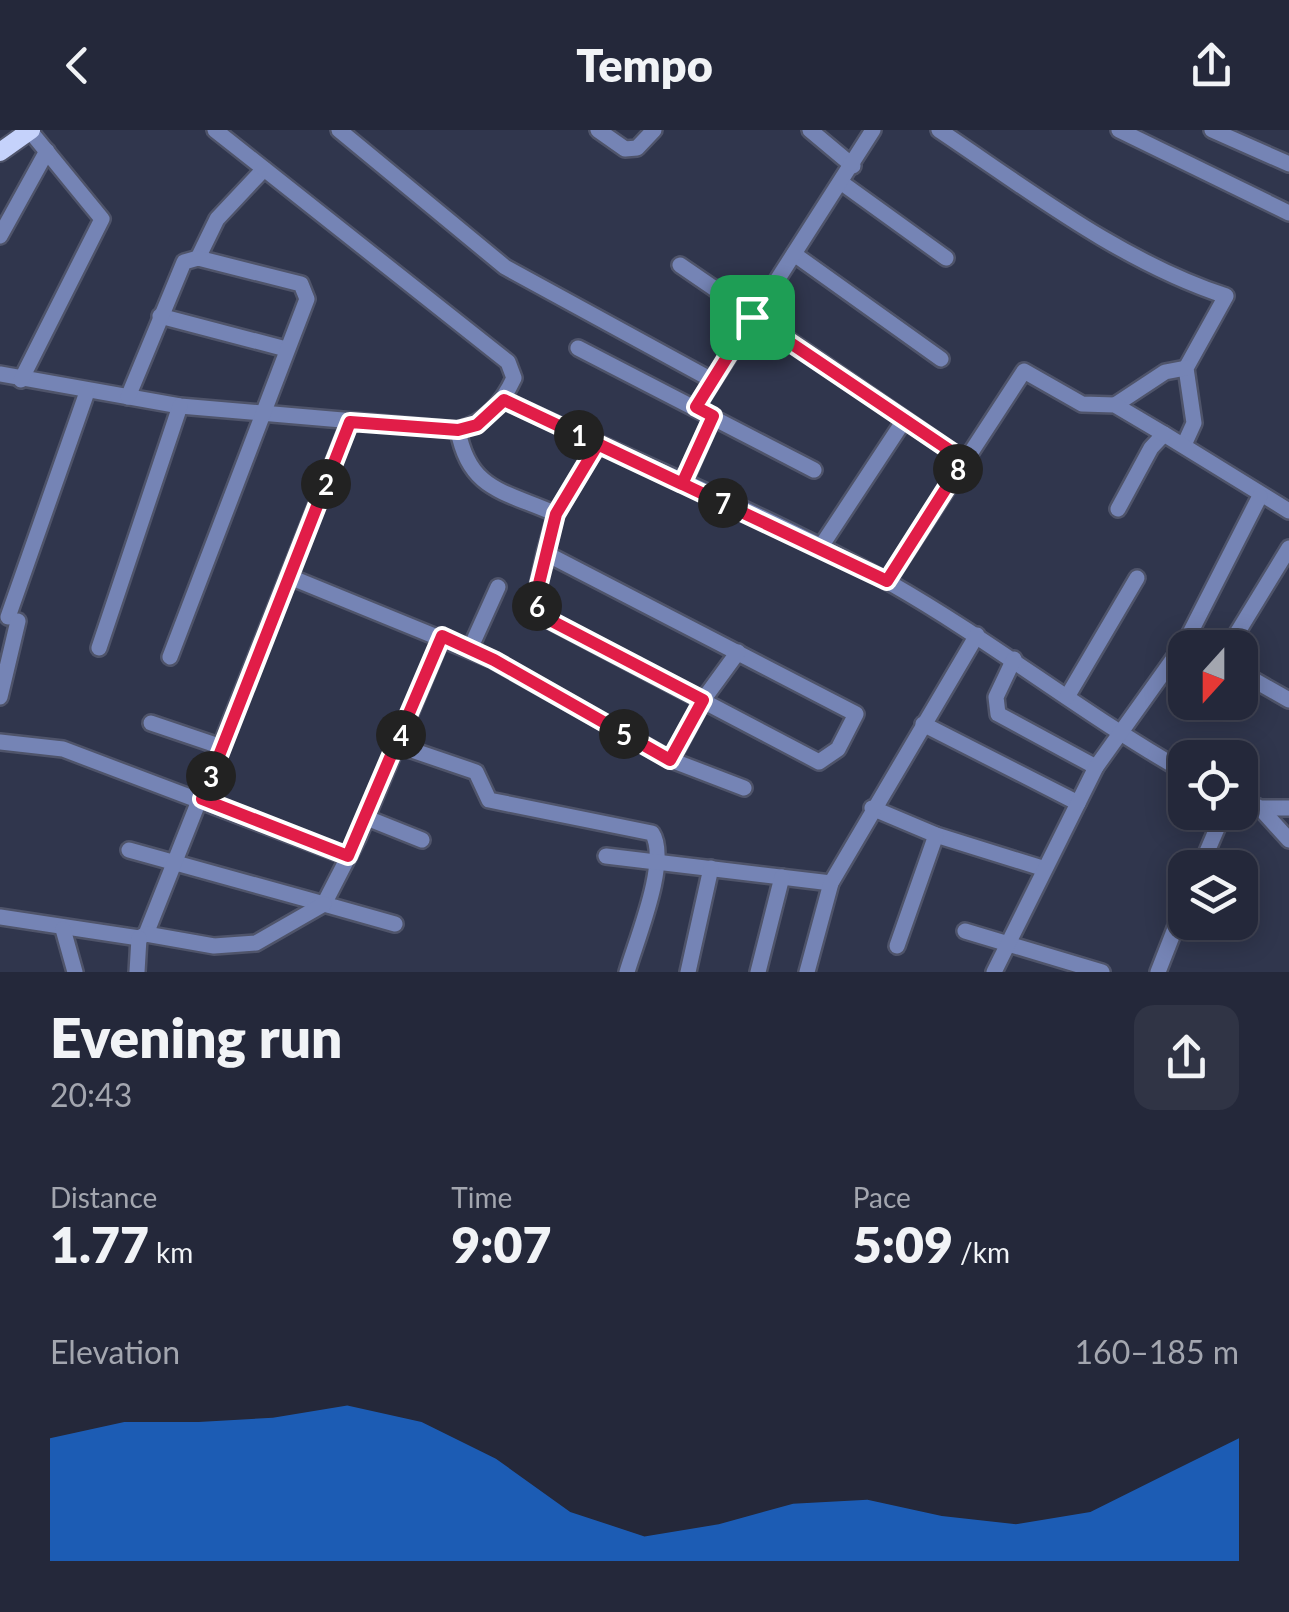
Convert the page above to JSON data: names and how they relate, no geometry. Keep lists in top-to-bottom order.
{
  "north": "bottom",
  "page": {
    "header": "Tempo",
    "pins": [
      "1",
      "8",
      "2",
      "7",
      "6",
      "5",
      "4",
      "3"
    ],
    "heading": ["Evening run", "20:43"],
    "stats": [
      ["Distance", "1.77 km"],
      ["Time", "9:07"],
      ["Pace", "5:09 /km"]
    ],
    "chart": ["Elevation", "160–185 m"]
  }
}
